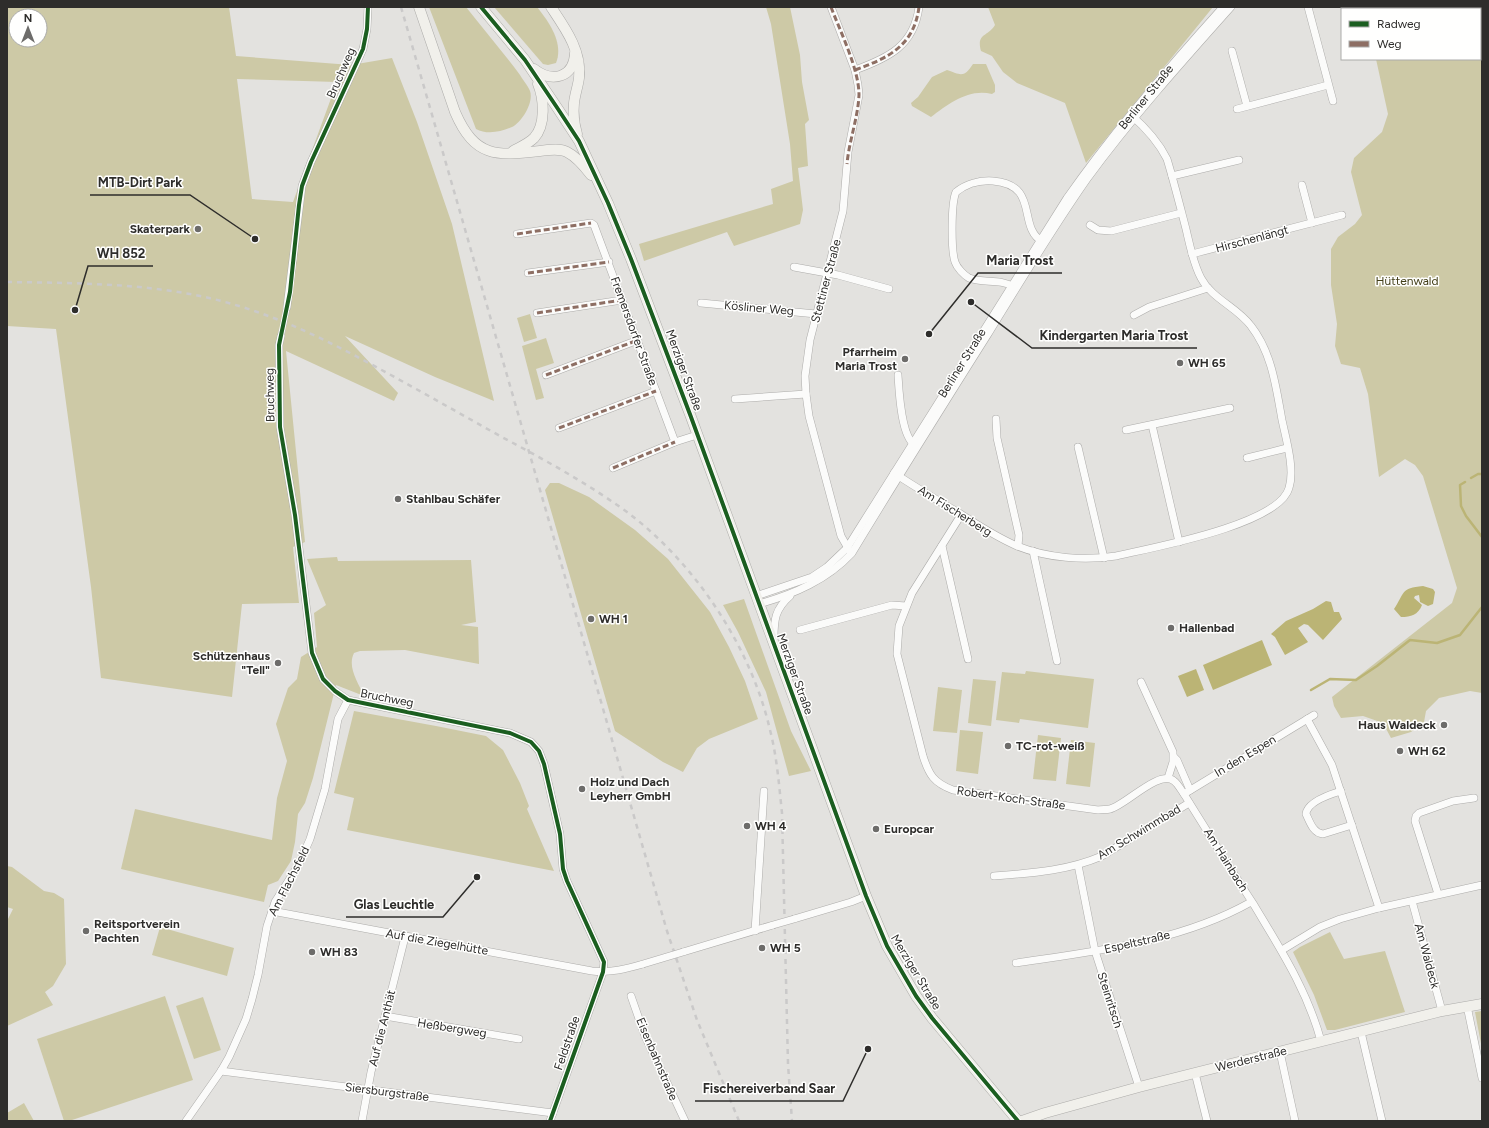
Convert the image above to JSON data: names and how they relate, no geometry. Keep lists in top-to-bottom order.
{
  "streets": {
    "main road": ["Merziger Straße", "Werderstraße"],
    "street": [
      "Bruchweg",
      "Berliner Straße",
      "Hirschenlängt",
      "Stettiner Straße",
      "Kösliner Weg",
      "Fremersdorfer Straße",
      "Am Fischerberg",
      "In den Espen",
      "Robert-Koch-Straße",
      "Am Schwimmbad",
      "Am Hainbach",
      "Am Flachsfeld",
      "Auf die Ziegelhütte",
      "Espeltstraße",
      "Am Waldeck",
      "Steinritsch",
      "Auf die Anthät",
      "Heßbergweg",
      "Feldstraße",
      "Eisenbahnstraße",
      "Siersburgstraße"
    ]
  },
  "crossings": [
    ["Bruchweg", "Am Flachsfeld"],
    ["Bruchweg", "Auf die Ziegelhütte"],
    ["Bruchweg", "Feldstraße"],
    ["Berliner Straße", "Stettiner Straße"],
    ["Berliner Straße", "Merziger Straße"],
    ["Berliner Straße", "Am Fischerberg"],
    ["Hirschenlängt", "Am Fischerberg"],
    ["Stettiner Straße", "Kösliner Weg"],
    ["Am Fischerberg", "Robert-Koch-Straße"],
    ["In den Espen", "Am Hainbach"],
    ["Robert-Koch-Straße", "Am Hainbach"],
    ["Am Schwimmbad", "Am Hainbach"],
    ["Am Schwimmbad", "Steinritsch"],
    ["Am Hainbach", "Espeltstraße"],
    ["Am Hainbach", "Werderstraße"],
    ["Am Flachsfeld", "Auf die Ziegelhütte"],
    ["Am Flachsfeld", "Siersburgstraße"],
    ["Auf die Ziegelhütte", "Auf die Anthät"],
    ["Auf die Ziegelhütte", "Feldstraße"],
    ["Espeltstraße", "Steinritsch"],
    ["Am Waldeck", "Werderstraße"],
    ["Steinritsch", "Werderstraße"],
    ["Auf die Anthät", "Heßbergweg"],
    ["Auf die Anthät", "Siersburgstraße"],
    ["Feldstraße", "Siersburgstraße"]
  ],
  "parks": ["Hüttenwald"],
  "places": [
    "Skaterpark",
    "MTB-Dirt Park",
    "Kindergarten Maria Trost",
    "WH 852",
    "Maria Trost",
    "Pfarrheim Maria Trost",
    "WH 65",
    "Stahlbau Schäfer",
    "WH 1",
    "Hallenbad",
    "Schützenhaus \"Tell\"",
    "Haus Waldeck",
    "TC-rot-weiß",
    "WH 62",
    "Holz und Dach Leyherr GmbH",
    "WH 4",
    "Europcar",
    "Glas Leuchtle",
    "Reitsportverein Pachten",
    "WH 5",
    "WH 83",
    "Fischereiverband Saar"
  ],
  "legend": ["Radweg", "Weg"],
  "north": "top"
}
